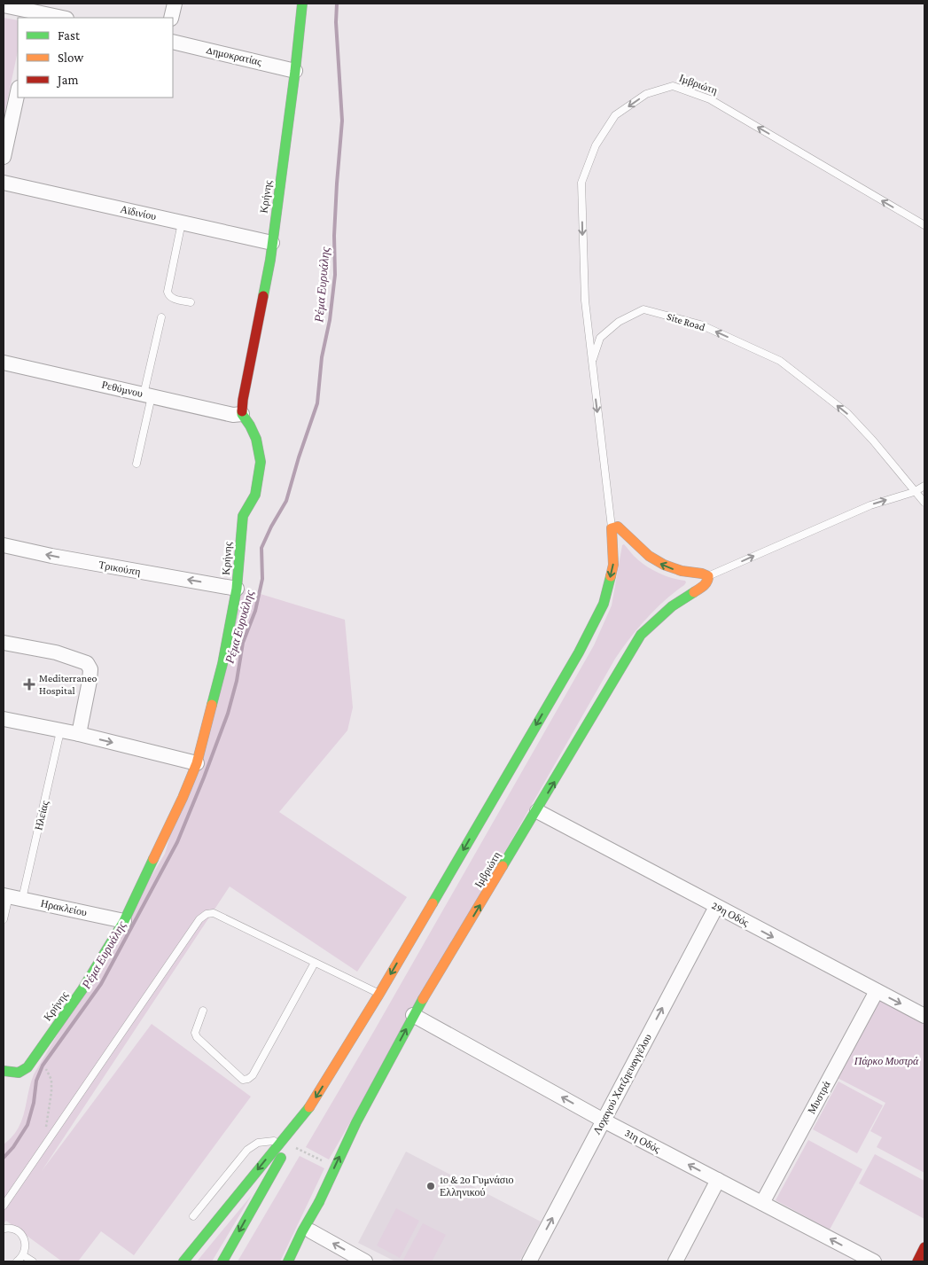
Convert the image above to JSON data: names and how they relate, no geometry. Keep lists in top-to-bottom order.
{
  "streets": {
    "street": [
      "Δημοκρατίας",
      "Ιμβριώτη",
      "Κρήνης",
      "Αϊδινίου",
      "Ρεθύμνου",
      "Τρικούπη",
      "Ηρακλείου",
      "29η Οδός",
      "Λοχαγού Χατζηευαγγέλου",
      "Μυστρά",
      "31η Οδός"
    ],
    "lane": ["Site Road", "Ηλείας"]
  },
  "crossings": [
    ["Δημοκρατίας", "Κρήνης"],
    ["Ιμβριώτη", "Site Road"],
    ["Ιμβριώτη", "29η Οδός"],
    ["Ιμβριώτη", "31η Οδός"],
    ["Κρήνης", "Αϊδινίου"],
    ["Κρήνης", "Ρεθύμνου"],
    ["Κρήνης", "Τρικούπη"],
    ["Κρήνης", "Ηρακλείου"],
    ["Ηλείας", "Ηρακλείου"],
    ["29η Οδός", "Λοχαγού Χατζηευαγγέλου"],
    ["29η Οδός", "Μυστρά"],
    ["Λοχαγού Χατζηευαγγέλου", "31η Οδός"],
    ["Μυστρά", "31η Οδός"]
  ],
  "one_way": [
    "Τρικούπη",
    "29η Οδός",
    "Λοχαγού Χατζηευαγγέλου",
    "31η Οδός"
  ],
  "water": ["Ρέμα Ευρυάλης"],
  "parks": ["Πάρκο Μυστρά"],
  "places": {
    "health": ["Mediterraneo Hospital"],
    "other": ["1ο & 2ο Γυμνάσιο Ελληνικού"]
  },
  "legend": ["Fast", "Slow", "Jam"]
}
